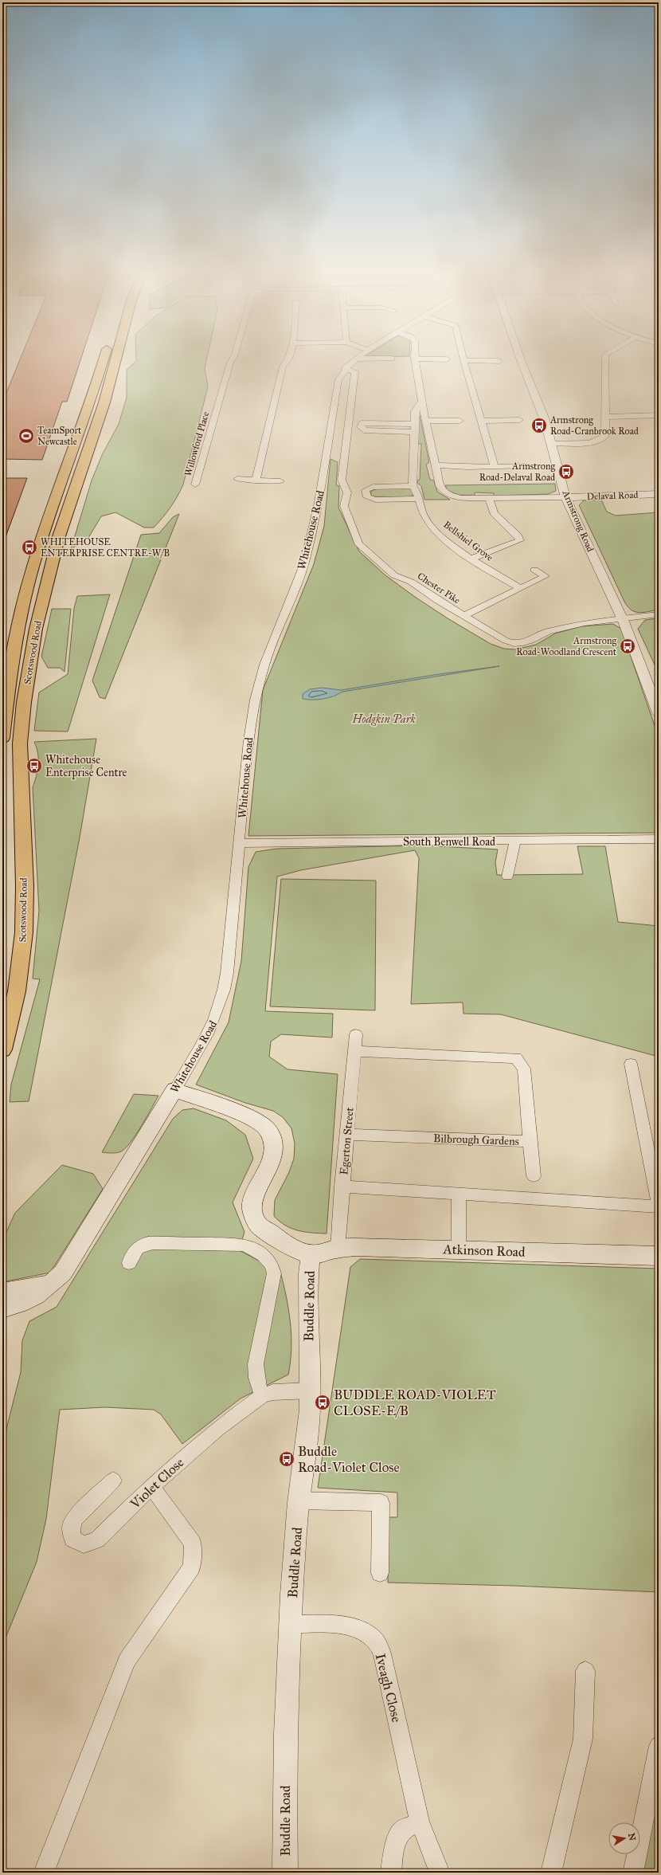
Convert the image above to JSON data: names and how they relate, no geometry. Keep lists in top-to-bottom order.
{
  "streets": {
    "main road": ["Whitehouse Road", "Scotswood Road", "Atkinson Road"],
    "street": [
      "Willowford Place",
      "Delaval Road",
      "Armstrong Road",
      "Bellshiel Grove",
      "Chester Pike",
      "South Benwell Road",
      "Bilbrough Gardens",
      "Egerton Street",
      "Buddle Road",
      "Violet Close",
      "Iveagh Close"
    ]
  },
  "crossings": [
    ["Delaval Road", "Armstrong Road"],
    ["Armstrong Road", "Chester Pike"],
    ["Whitehouse Road", "Chester Pike"],
    ["Whitehouse Road", "South Benwell Road"],
    ["Bilbrough Gardens", "Egerton Street"],
    ["Egerton Street", "Atkinson Road"],
    ["Atkinson Road", "Buddle Road"],
    ["Buddle Road", "Violet Close"],
    ["Buddle Road", "Iveagh Close"]
  ],
  "parks": ["Hodgkin Park"],
  "places": {
    "bus stop": [
      "Armstrong Road-Cranbrook Road",
      "Armstrong Road-Delaval Road",
      "WHITEHOUSE ENTERPRISE CENTRE-W/B",
      "Armstrong Road-Woodland Crescent",
      "Whitehouse Enterprise Centre",
      "BUDDLE ROAD-VIOLET CLOSE-E/B",
      "Buddle Road-Violet Close"
    ],
    "sports": ["TeamSport Newcastle"]
  },
  "north": "right"
}
